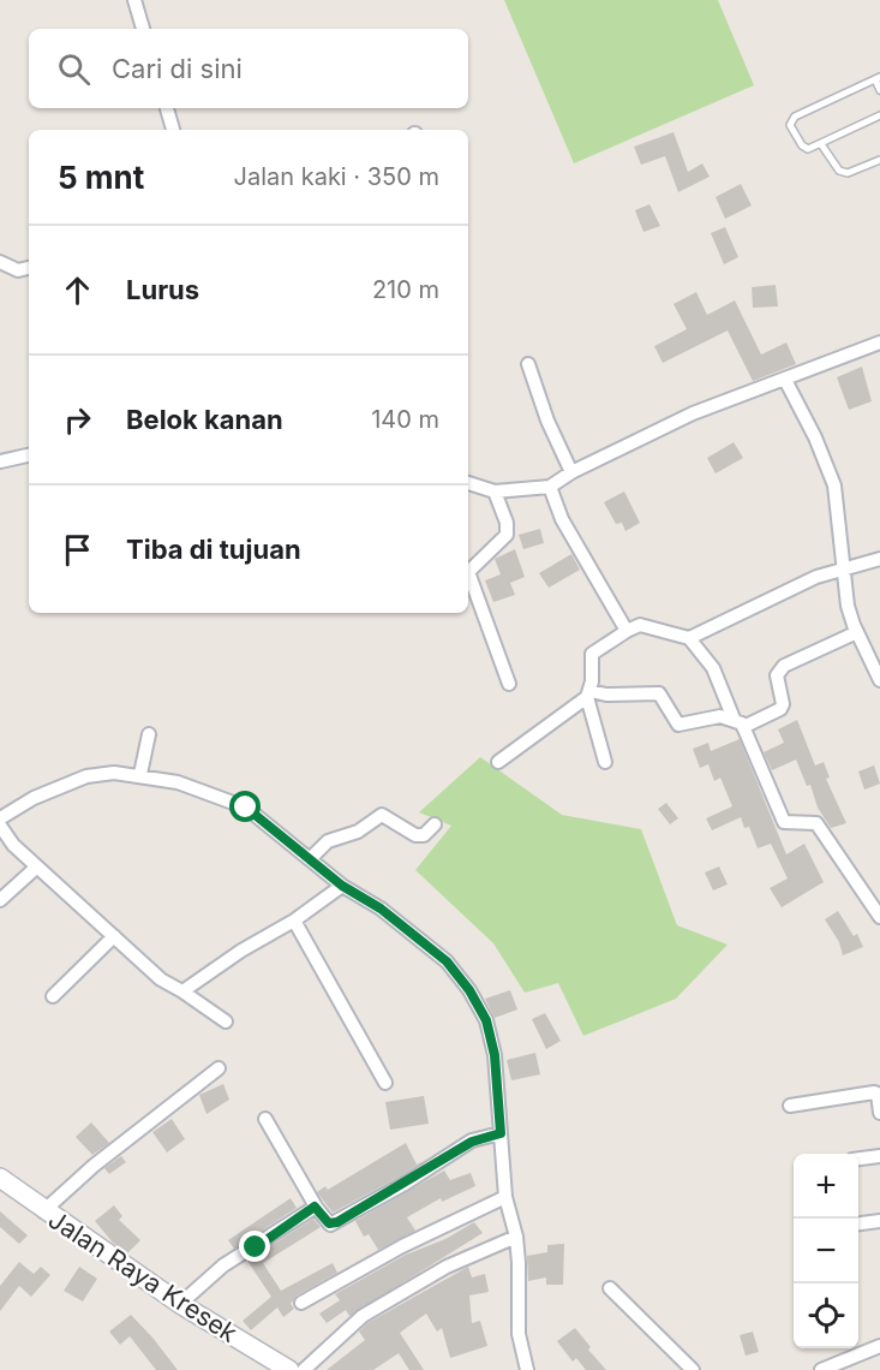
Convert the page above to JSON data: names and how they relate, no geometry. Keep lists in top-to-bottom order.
{
  "streets": {
    "main road": ["Jalan Raya Kresek"]
  },
  "page": {
    "search": "Cari di sini",
    "heading": ["5 mnt", "Jalan kaki · 350 m"],
    "list": [
      ["Lurus", "210 m"],
      ["Belok kanan", "140 m"],
      "Tiba di tujuan"
    ],
    "map_buttons": ["+", "−"]
  }
}
